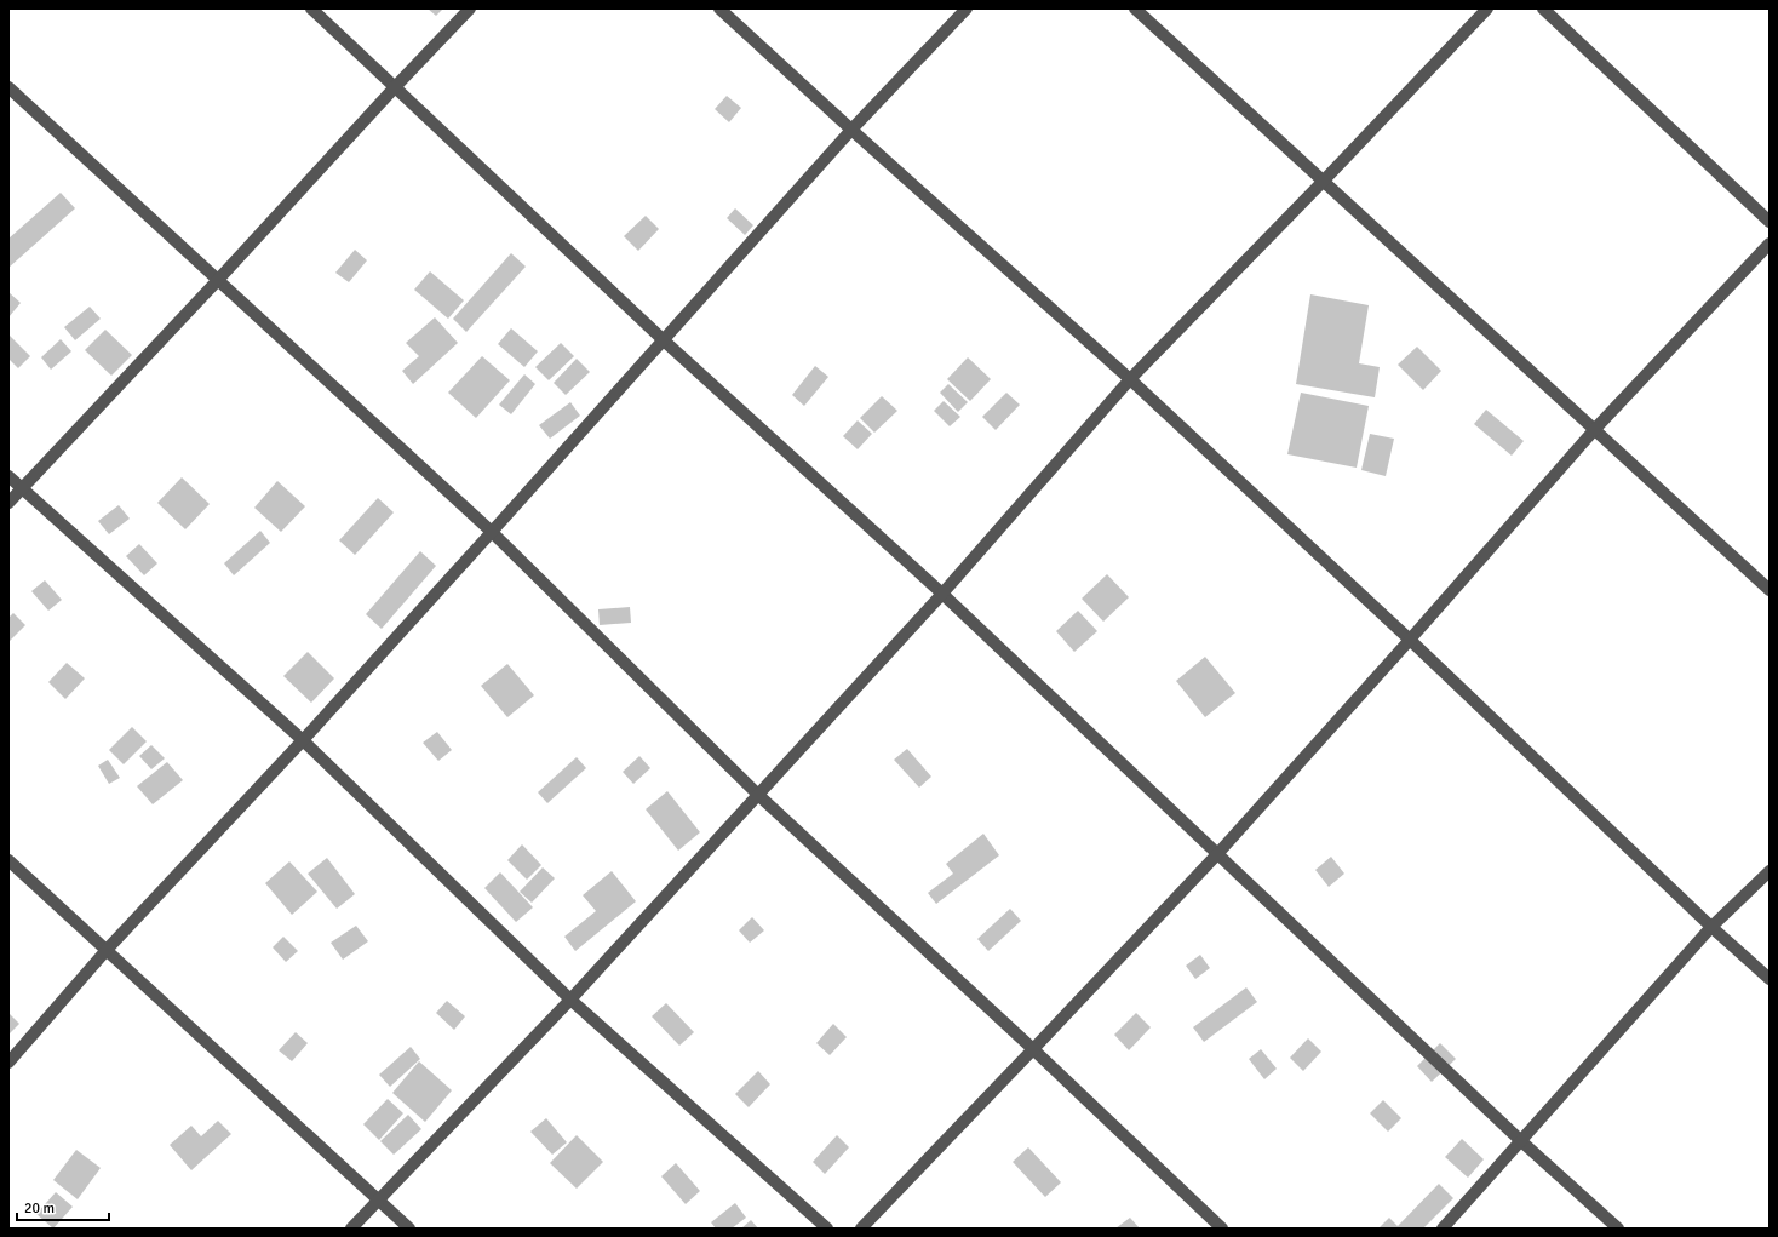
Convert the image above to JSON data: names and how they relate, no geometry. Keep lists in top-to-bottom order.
{
  "scale_bar": "20 m"
}
